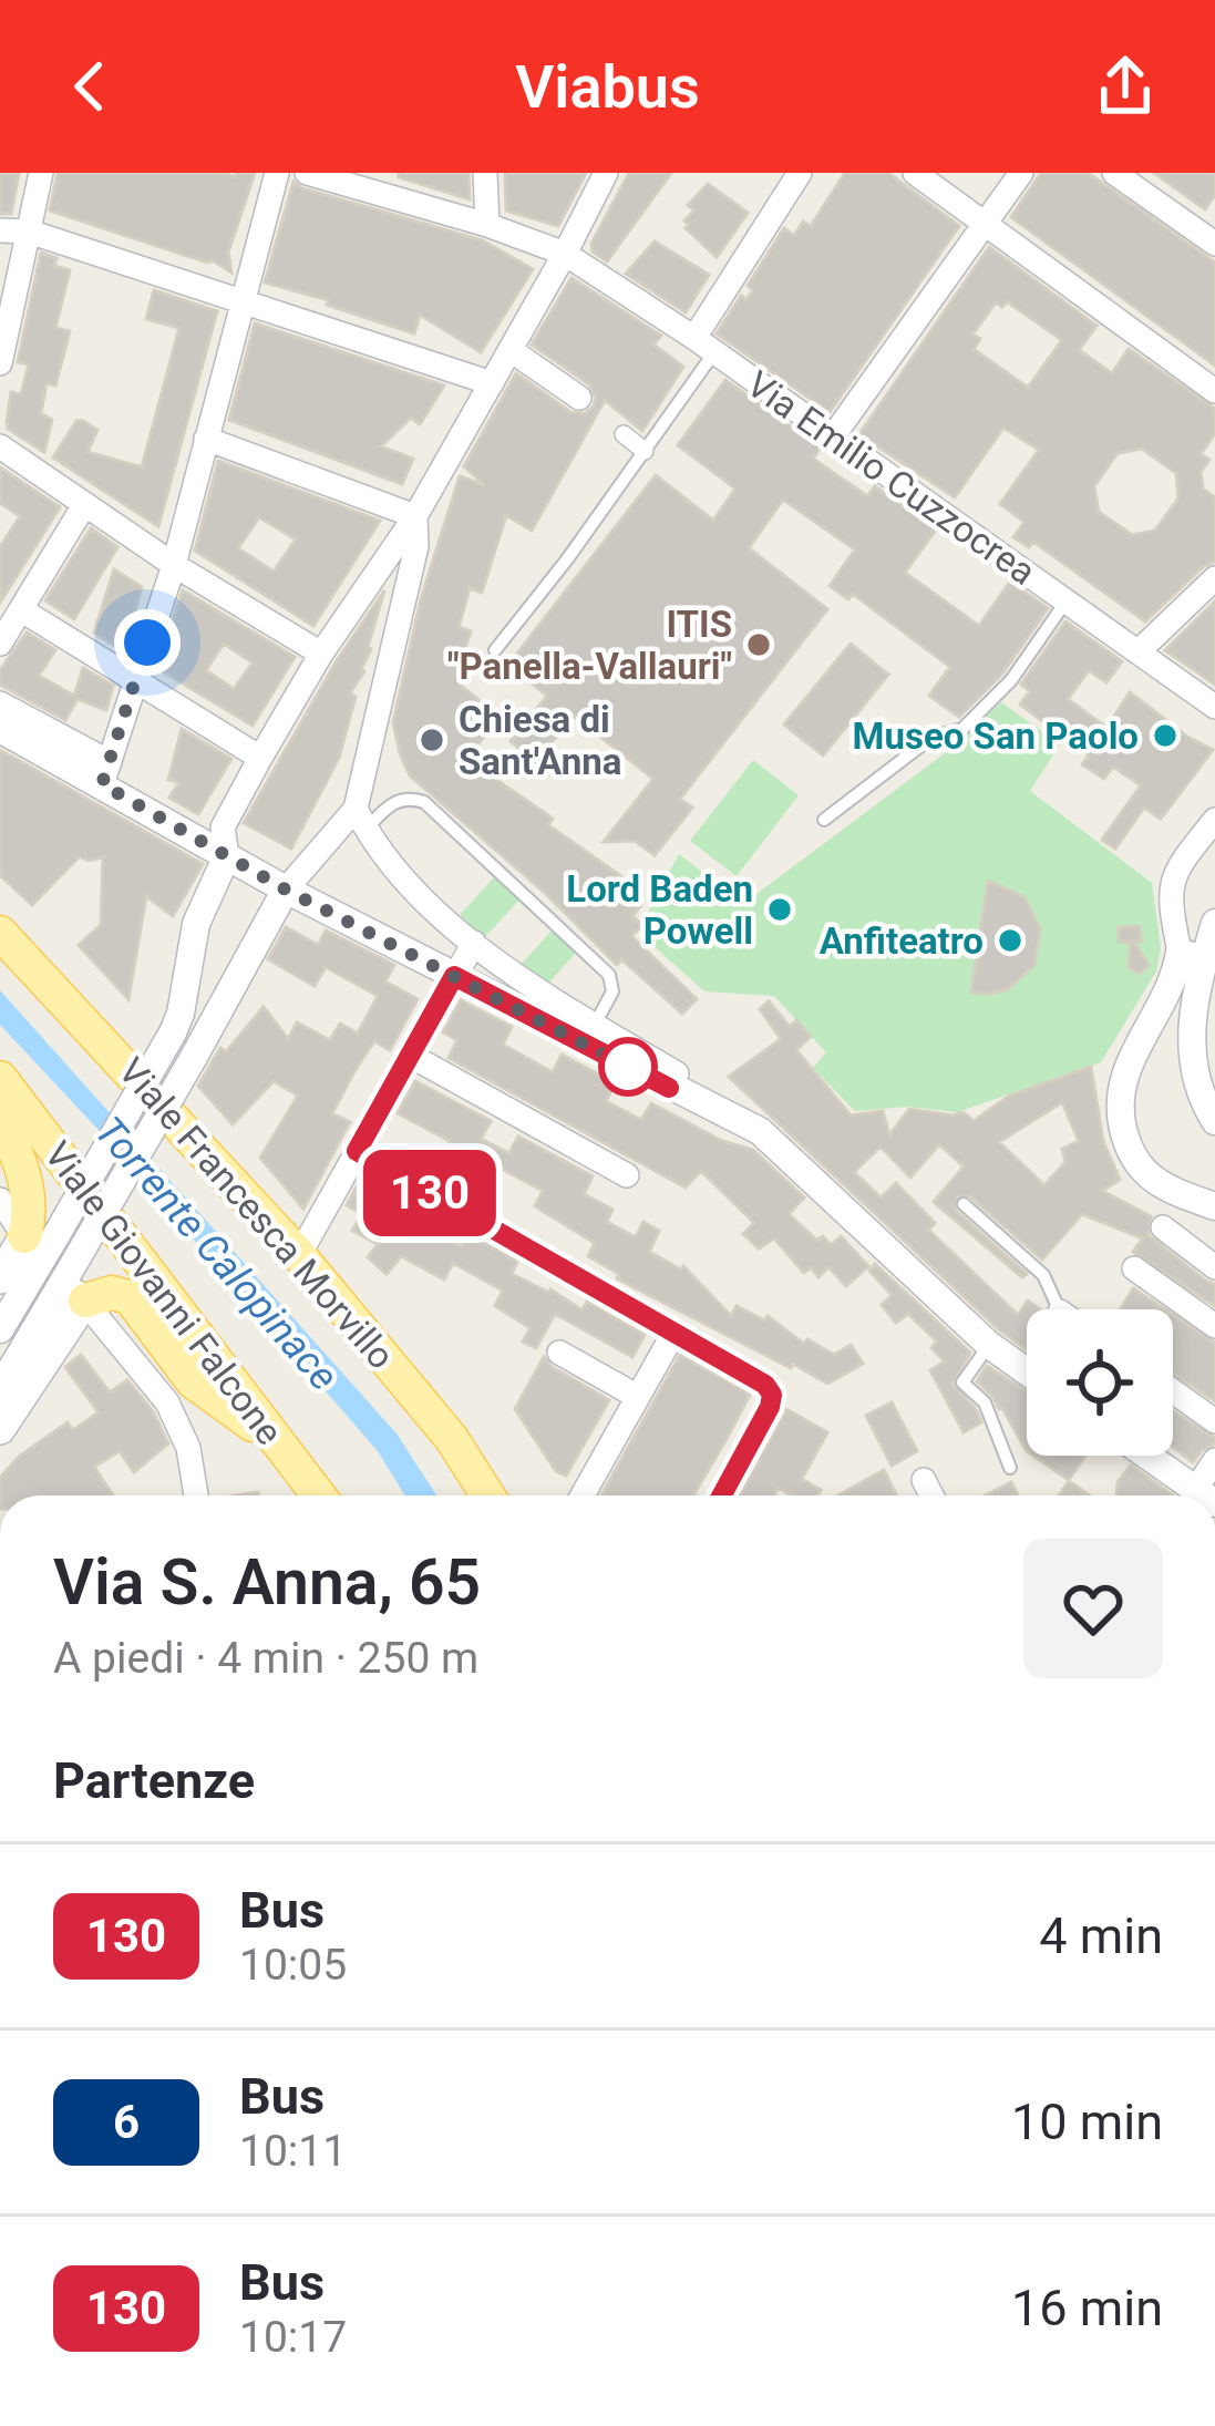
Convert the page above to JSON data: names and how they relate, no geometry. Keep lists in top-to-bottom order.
{
  "streets": {
    "main road": ["Viale Francesca Morvillo", "Viale Giovanni Falcone"],
    "street": ["Via Emilio Cuzzocrea"]
  },
  "water": ["Torrente Calopinace"],
  "places": [
    "ITIS \"Panella-Vallauri\"",
    "Museo San Paolo",
    "Chiesa di Sant'Anna",
    "Lord Baden Powell",
    "Anfiteatro"
  ],
  "lines": ["bus line 130"],
  "page": {
    "header": "Viabus",
    "on_map": "130",
    "heading": [
      ["Via S. Anna, 65", "A piedi · 4 min · 250 m"],
      "Partenze"
    ],
    "list": [
      {
        "mark": "130",
        "name": "Bus",
        "note": "10:05",
        "value": "4 min"
      },
      {
        "mark": "6",
        "name": "Bus",
        "note": "10:11",
        "value": "10 min"
      },
      {
        "mark": "130",
        "name": "Bus",
        "note": "10:17",
        "value": "16 min"
      }
    ]
  }
}
